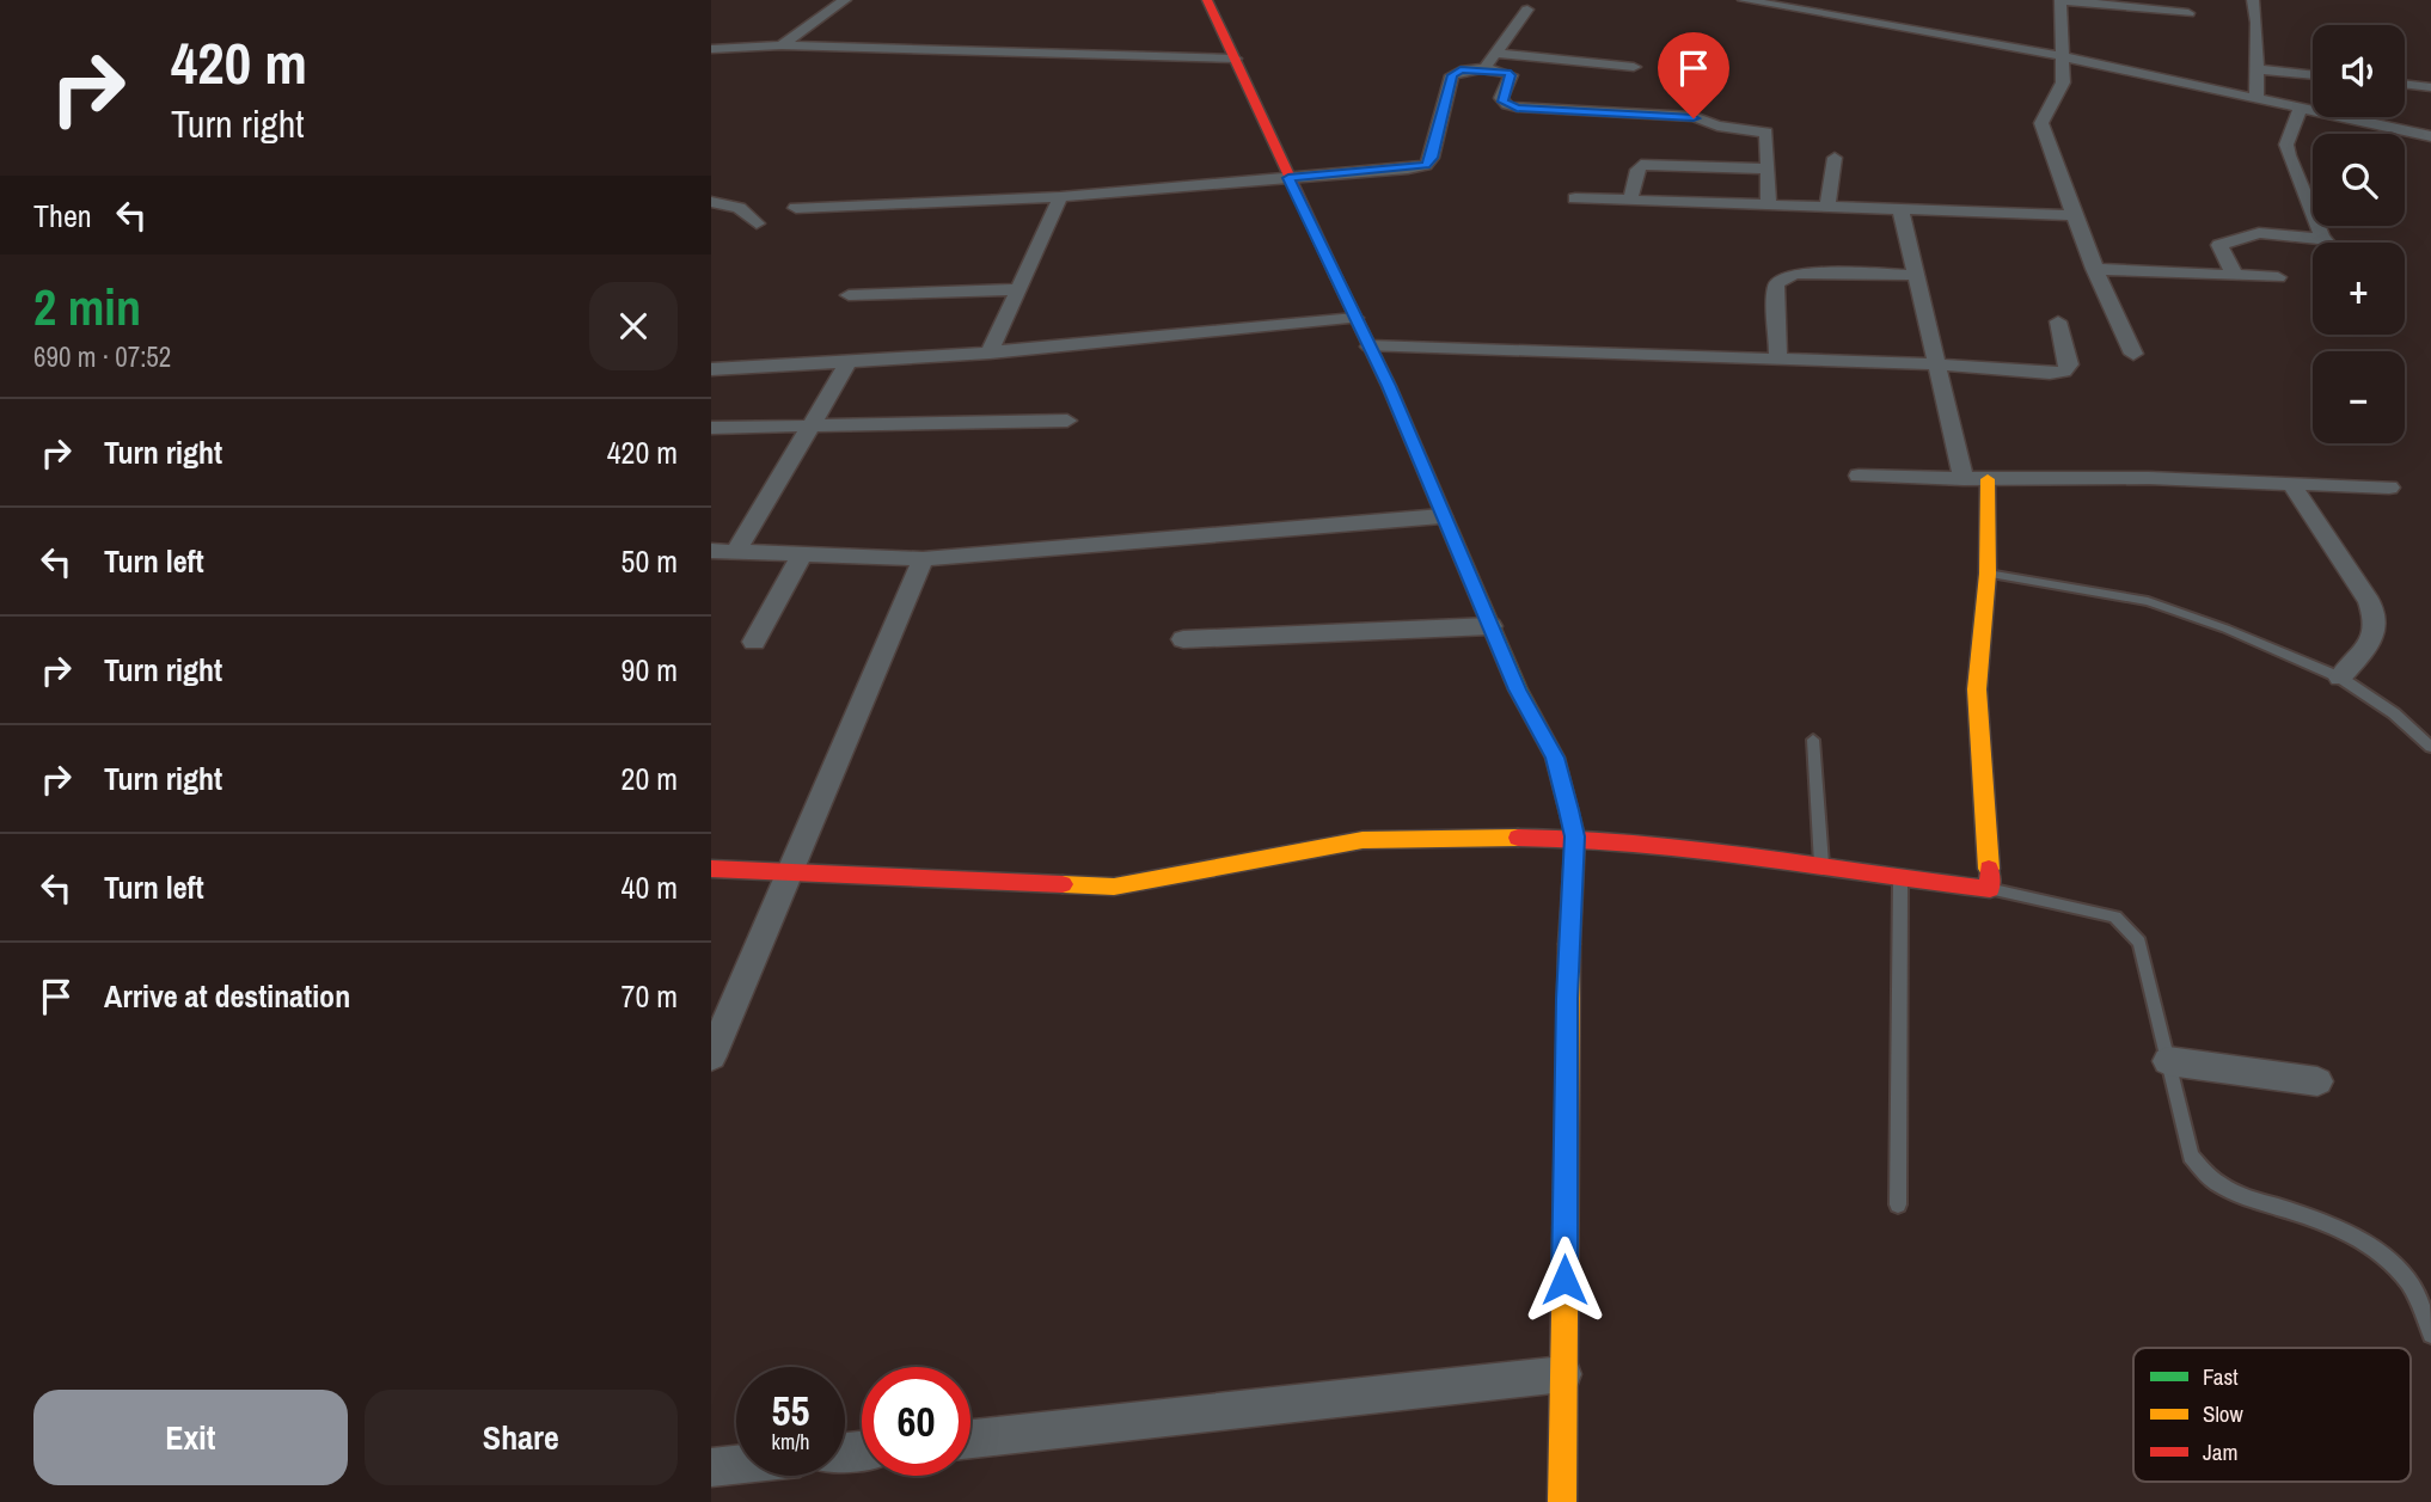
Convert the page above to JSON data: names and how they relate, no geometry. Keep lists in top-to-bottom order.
{
  "legend": ["Fast", "Slow", "Jam"],
  "page": {
    "turn": ["420 m", "Turn right"],
    "map_buttons": ["+", "−"],
    "then": "Then",
    "heading": ["2 min", "690 m · 07:52"],
    "list": [
      {
        "name": "Turn right",
        "value": "420 m"
      },
      {
        "name": "Turn left",
        "value": "50 m"
      },
      {
        "name": "Turn right",
        "value": "90 m"
      },
      {
        "name": "Turn right",
        "value": "20 m"
      },
      {
        "name": "Turn left",
        "value": "40 m"
      },
      {
        "name": "Arrive at destination",
        "value": "70 m"
      }
    ],
    "speed": "55 km/h",
    "limit": "60",
    "buttons": ["Exit", "Share"]
  }
}
